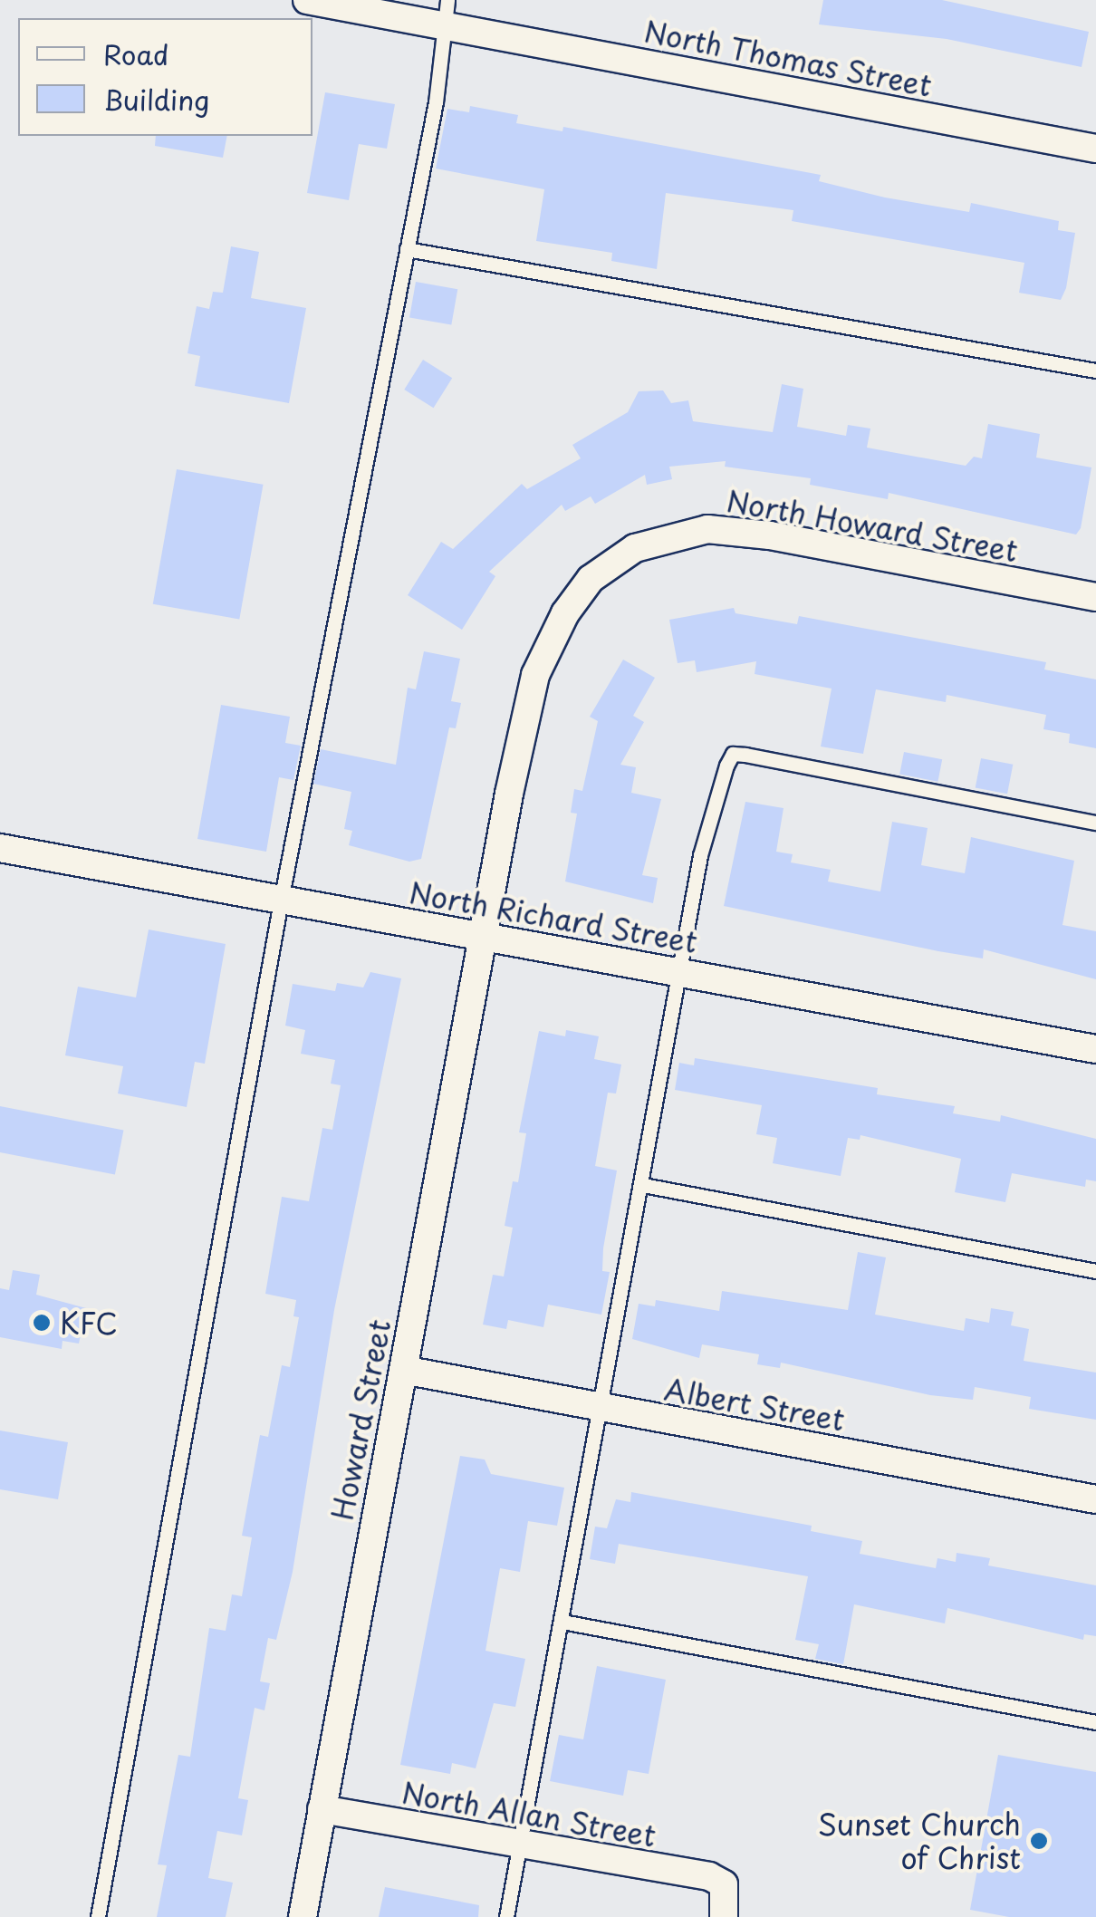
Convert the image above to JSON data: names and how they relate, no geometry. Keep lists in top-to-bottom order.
{
  "streets": {
    "street": [
      "North Thomas Street",
      "North Howard Street",
      "North Richard Street",
      "Albert Street",
      "Howard Street",
      "North Allan Street"
    ]
  },
  "crossings": [
    ["North Howard Street", "North Richard Street"],
    ["North Howard Street", "Howard Street"],
    ["North Richard Street", "Howard Street"],
    ["Albert Street", "Howard Street"],
    ["Howard Street", "North Allan Street"]
  ],
  "places": ["KFC", "Sunset Church of Christ"],
  "legend": ["Road", "Building"]
}
